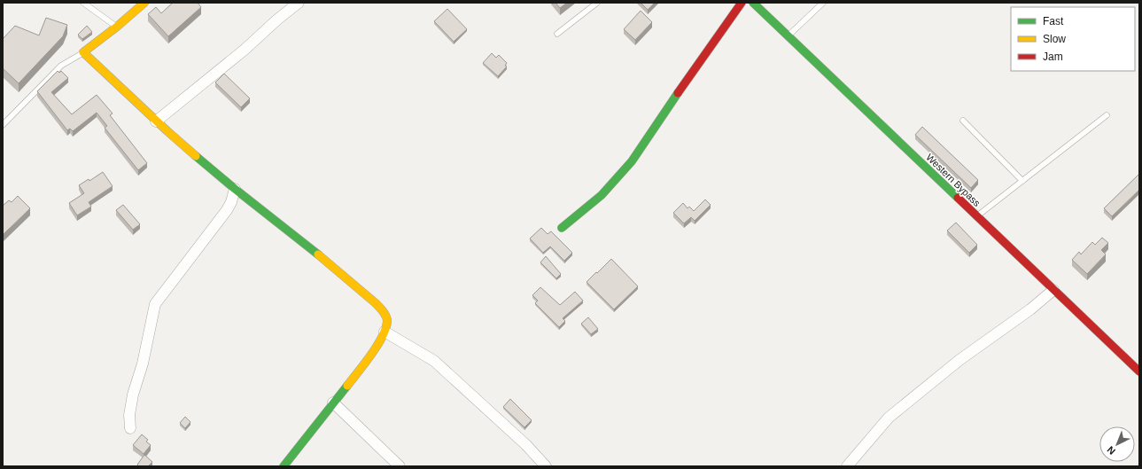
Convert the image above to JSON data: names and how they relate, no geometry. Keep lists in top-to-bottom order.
{
  "streets": {
    "street": ["Western Bypass"]
  },
  "legend": ["Fast", "Slow", "Jam"],
  "north": "bottom left"
}
